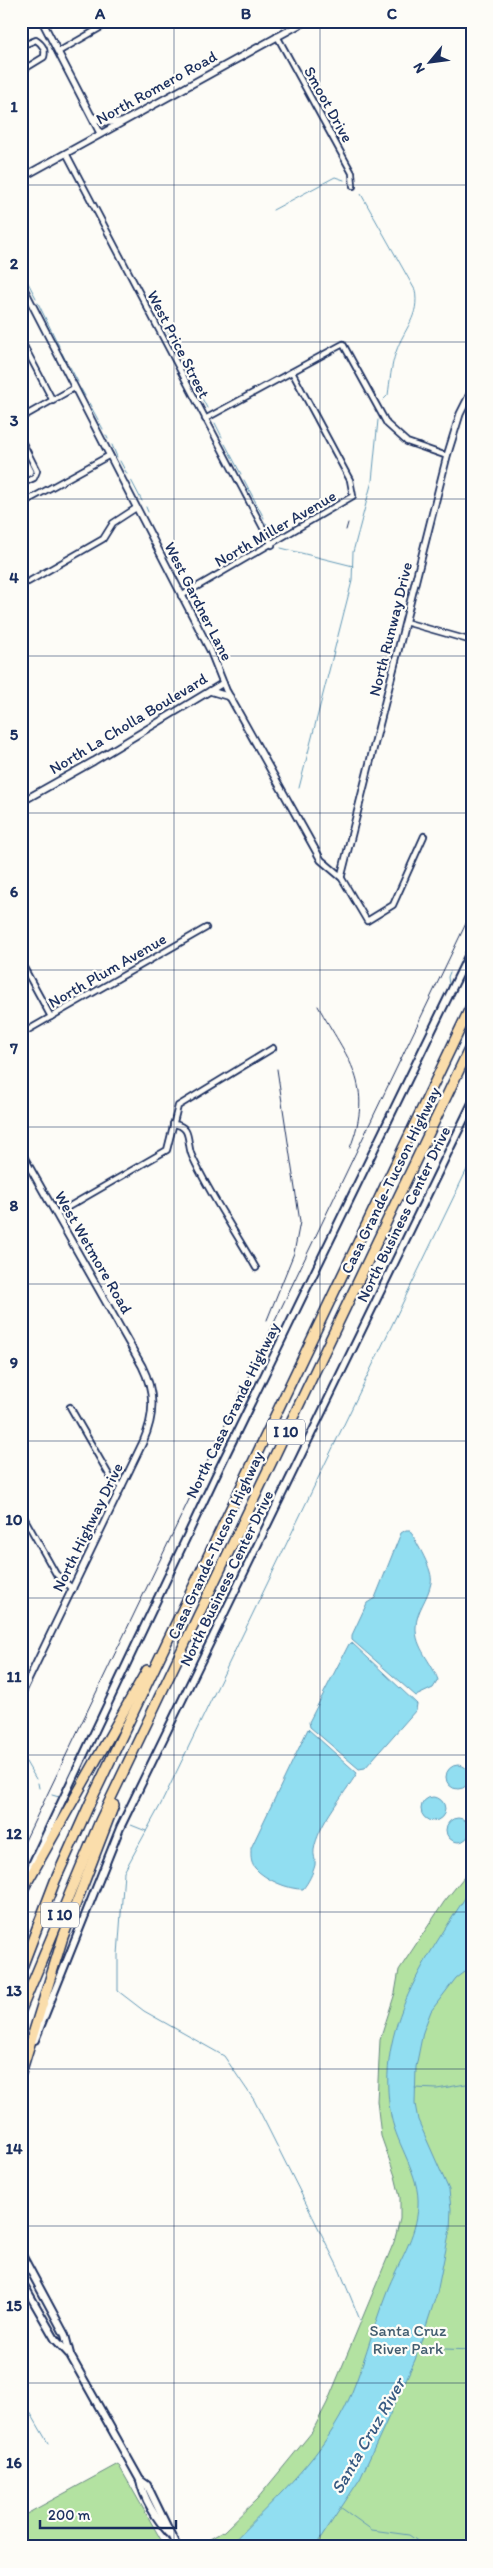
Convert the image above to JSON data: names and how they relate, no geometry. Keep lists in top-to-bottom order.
{
  "streets": {
    "highway": ["Casa Grande-Tucson Highway", "I 10"],
    "main road": ["North Business Center Drive", "North Casa Grande Highway"],
    "street": [
      "North Romero Road",
      "Smoot Drive",
      "West Price Street",
      "North Miller Avenue",
      "West Gardner Lane",
      "North Runway Drive",
      "North La Cholla Boulevard",
      "North Plum Avenue",
      "West Wetmore Road",
      "North Highway Drive"
    ]
  },
  "crossings": [
    ["North Romero Road", "Smoot Drive"],
    ["North Romero Road", "West Price Street"],
    ["West Price Street", "North Miller Avenue"],
    ["North Miller Avenue", "West Gardner Lane"],
    ["West Gardner Lane", "North Runway Drive"],
    ["West Gardner Lane", "North La Cholla Boulevard"],
    ["West Wetmore Road", "North Highway Drive"]
  ],
  "water": ["Santa Cruz River"],
  "parks": ["Santa Cruz River Park"],
  "scale_bar": "200 m",
  "north": "bottom left",
  "grid": {
    "columns": ["A", "B", "C"],
    "rows": [
      "1",
      "2",
      "3",
      "4",
      "5",
      "6",
      "7",
      "8",
      "9",
      "10",
      "11",
      "12",
      "13",
      "14",
      "15",
      "16"
    ]
  }
}
